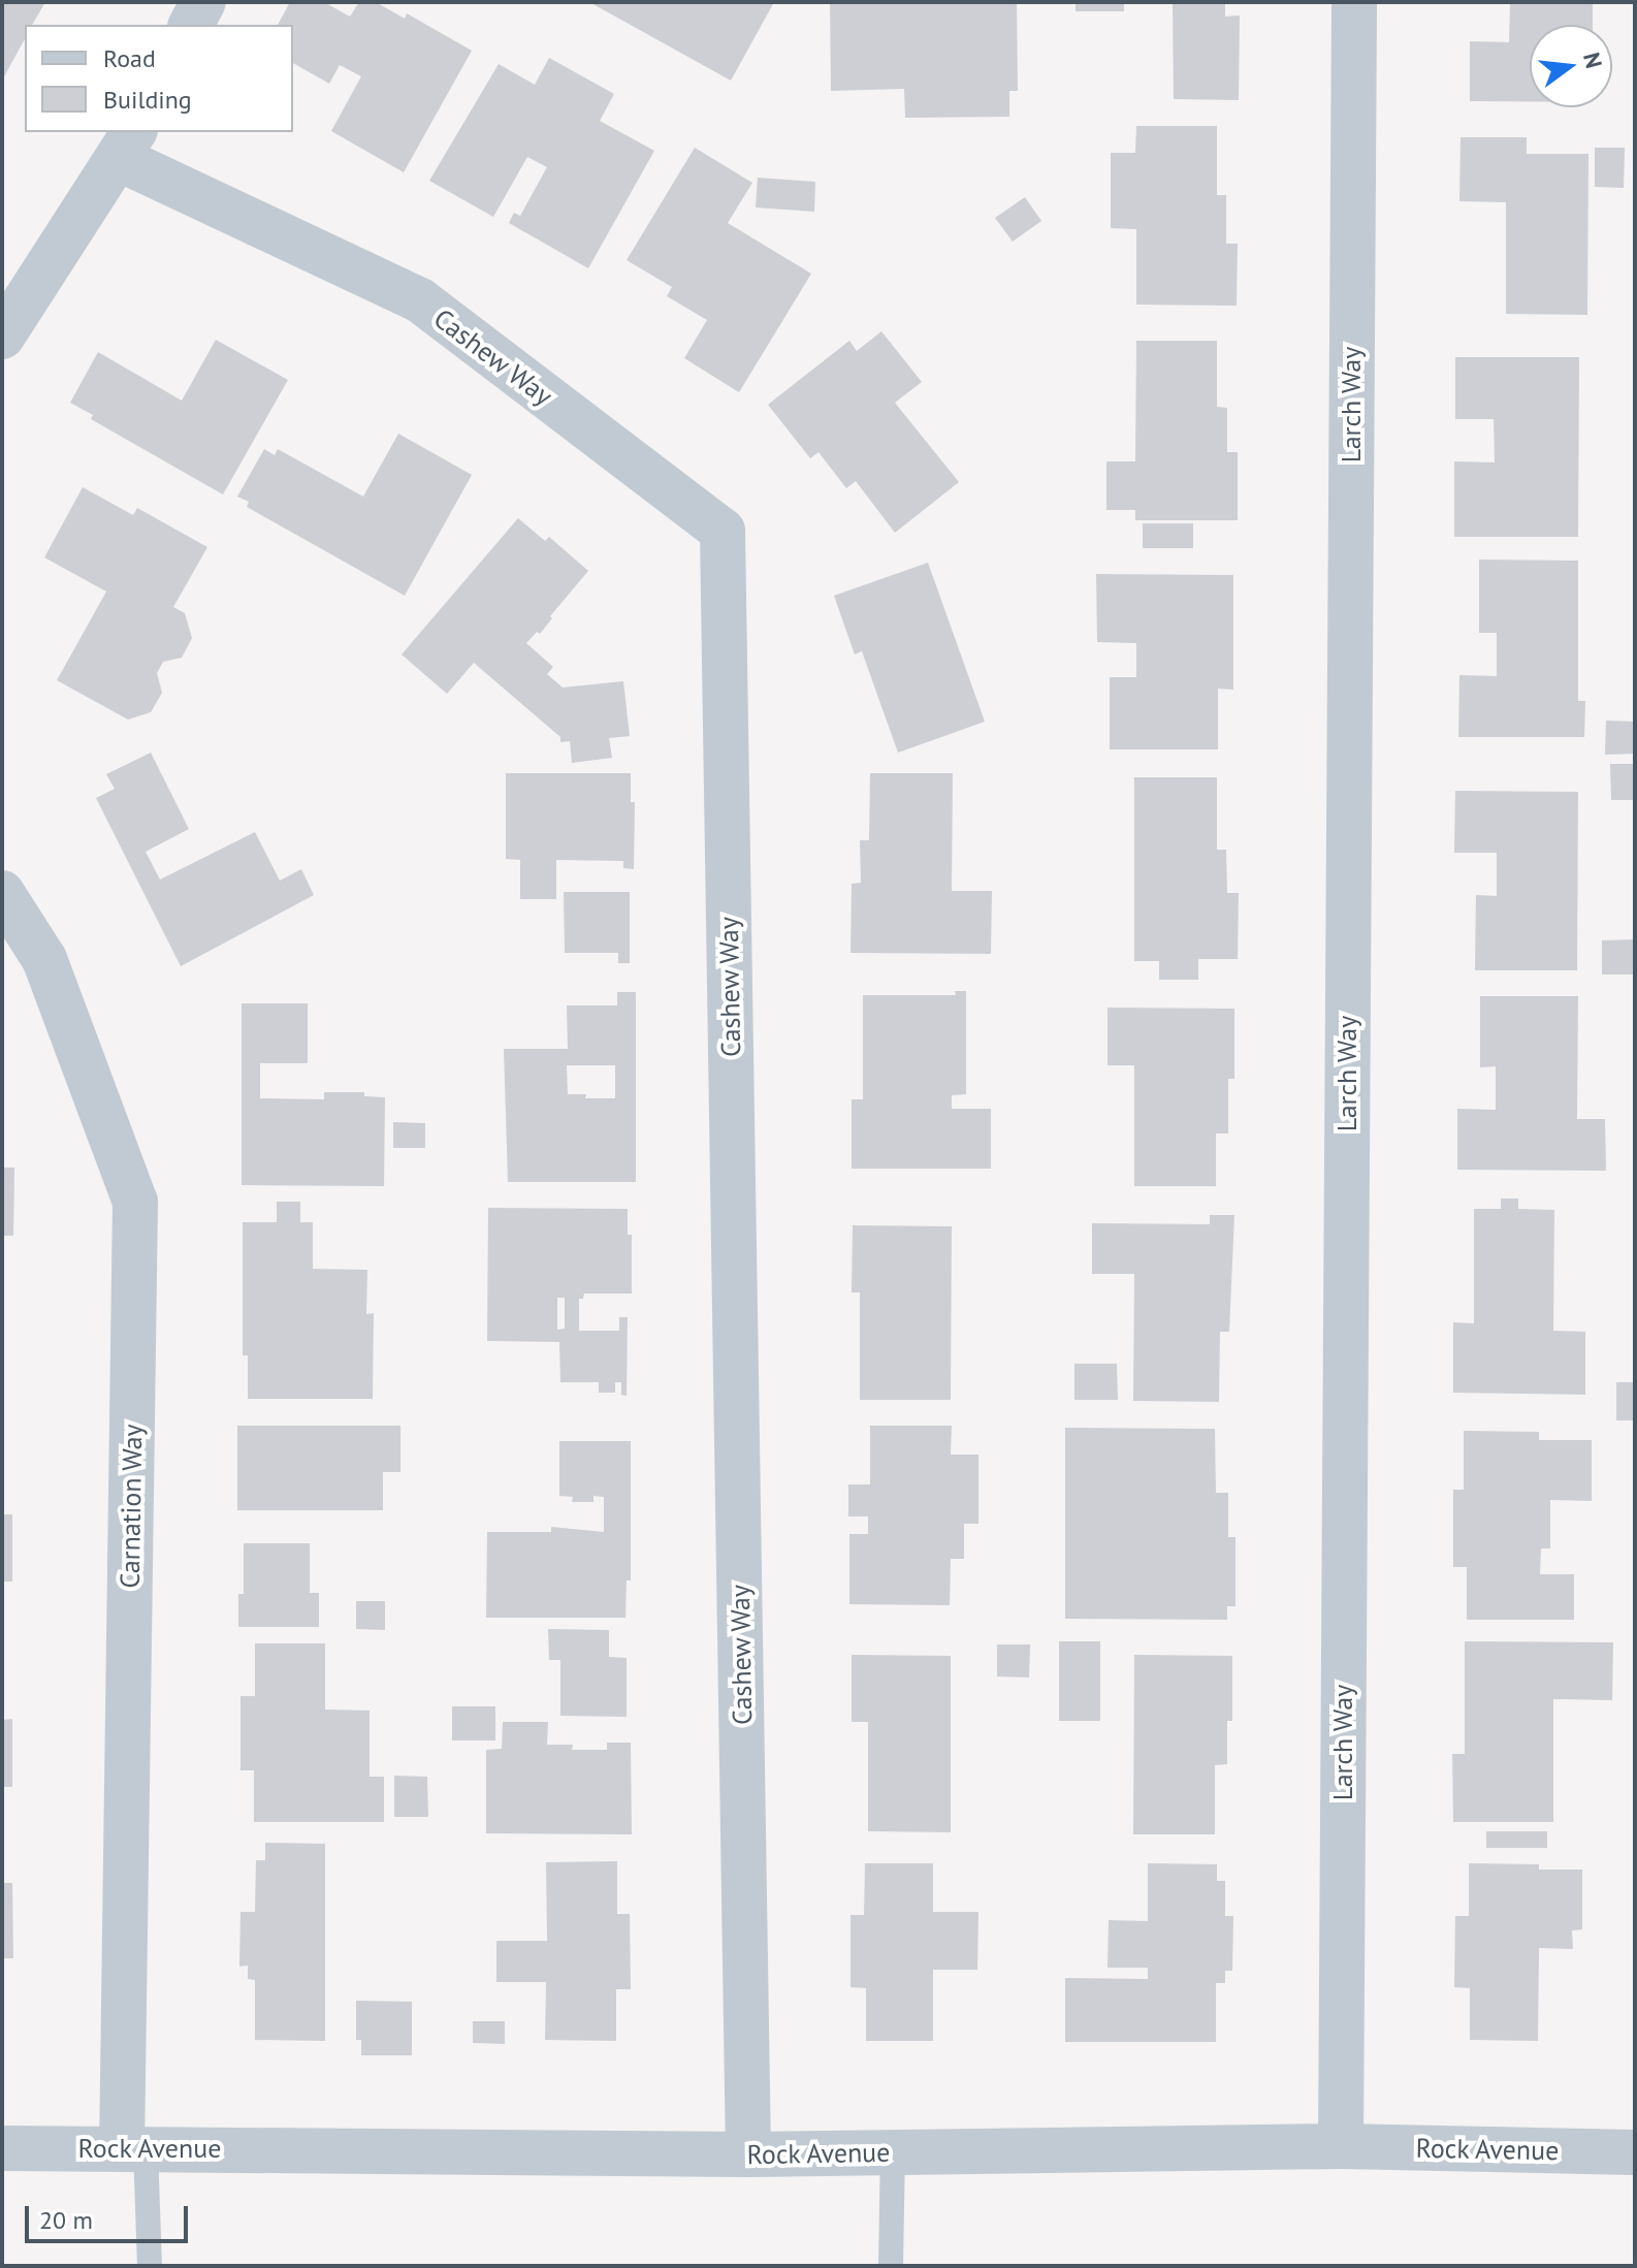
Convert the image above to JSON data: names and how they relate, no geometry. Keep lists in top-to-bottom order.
{
  "streets": {
    "street": [
      "Cashew Way",
      "Larch Way",
      "Carnation Way",
      "Rock Avenue"
    ]
  },
  "crossings": [
    ["Cashew Way", "Rock Avenue"],
    ["Larch Way", "Rock Avenue"],
    ["Carnation Way", "Rock Avenue"]
  ],
  "legend": ["Road", "Building"],
  "scale_bar": "20 m",
  "north": "right"
}
